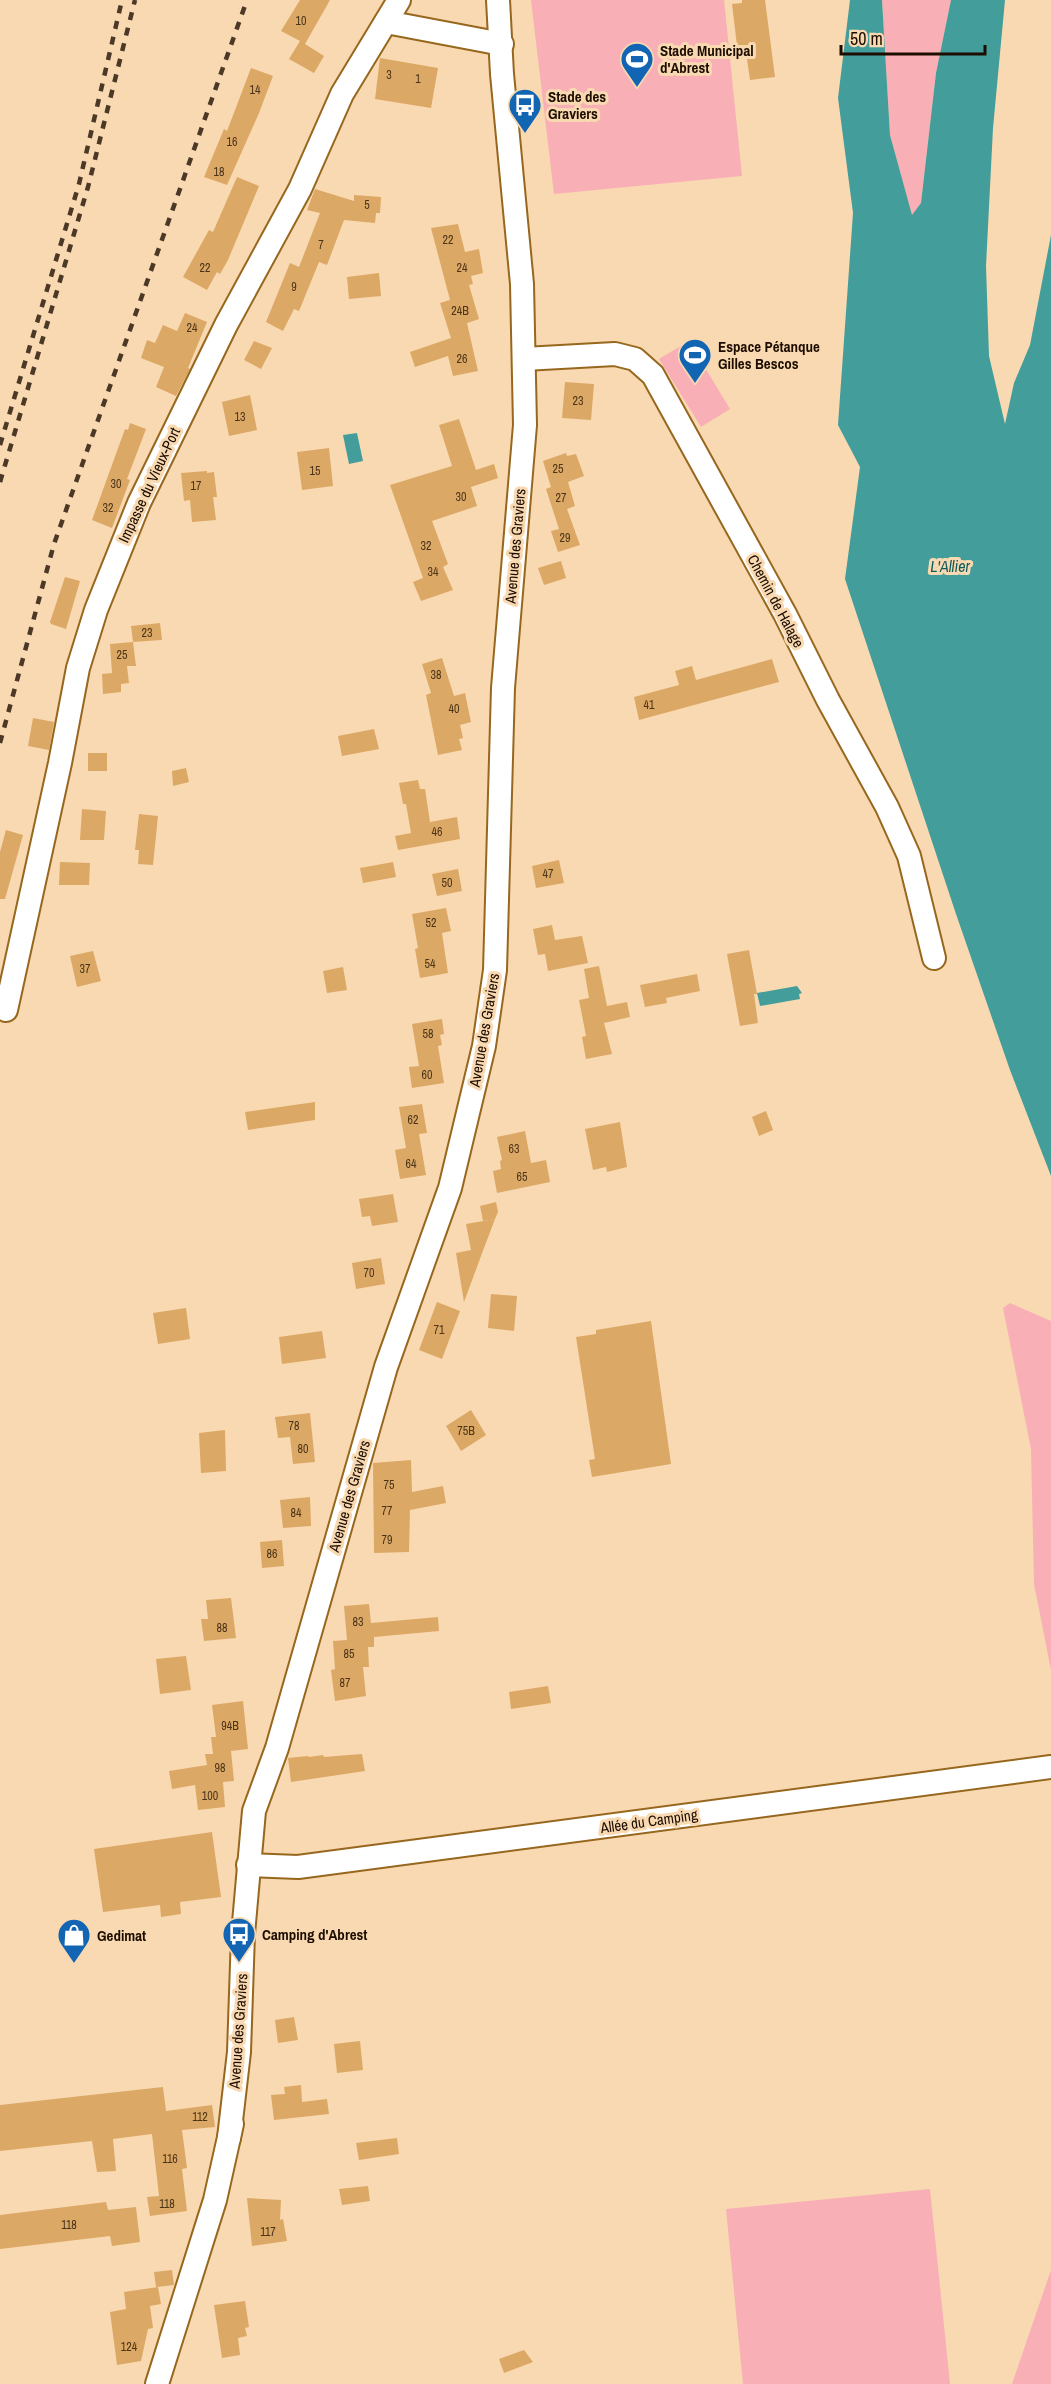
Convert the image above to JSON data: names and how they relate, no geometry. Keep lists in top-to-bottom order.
{
  "streets": {
    "street": [
      "Impasse du Vieux-Port",
      "Avenue des Graviers",
      "Chemin de Halage",
      "Allée du Camping"
    ]
  },
  "crossings": [
    ["Avenue des Graviers", "Chemin de Halage"],
    ["Avenue des Graviers", "Allée du Camping"]
  ],
  "water": ["L'Allier"],
  "places": {
    "sports": ["Stade Municipal d'Abrest", "Espace Pétanque Gilles Bescos"],
    "bus stop": ["Stade des Graviers", "Camping d'Abrest"],
    "shop": ["Gedimat"]
  },
  "house_numbers": [
    "10",
    "3",
    "1",
    "14",
    "16",
    "18",
    "5",
    "22",
    "7",
    "22",
    "24",
    "9",
    "24B",
    "24",
    "26",
    "23",
    "13",
    "25",
    "15",
    "30",
    "17",
    "30",
    "27",
    "32",
    "29",
    "32",
    "34",
    "23",
    "25",
    "38",
    "41",
    "40",
    "46",
    "47",
    "50",
    "52",
    "54",
    "37",
    "58",
    "60",
    "62",
    "63",
    "64",
    "65",
    "70",
    "71",
    "78",
    "75B",
    "80",
    "75",
    "77",
    "84",
    "79",
    "86",
    "83",
    "88",
    "85",
    "87",
    "94B",
    "98",
    "100",
    "112",
    "116",
    "118",
    "118",
    "117",
    "124"
  ],
  "scale_bar": "50 m"
}
